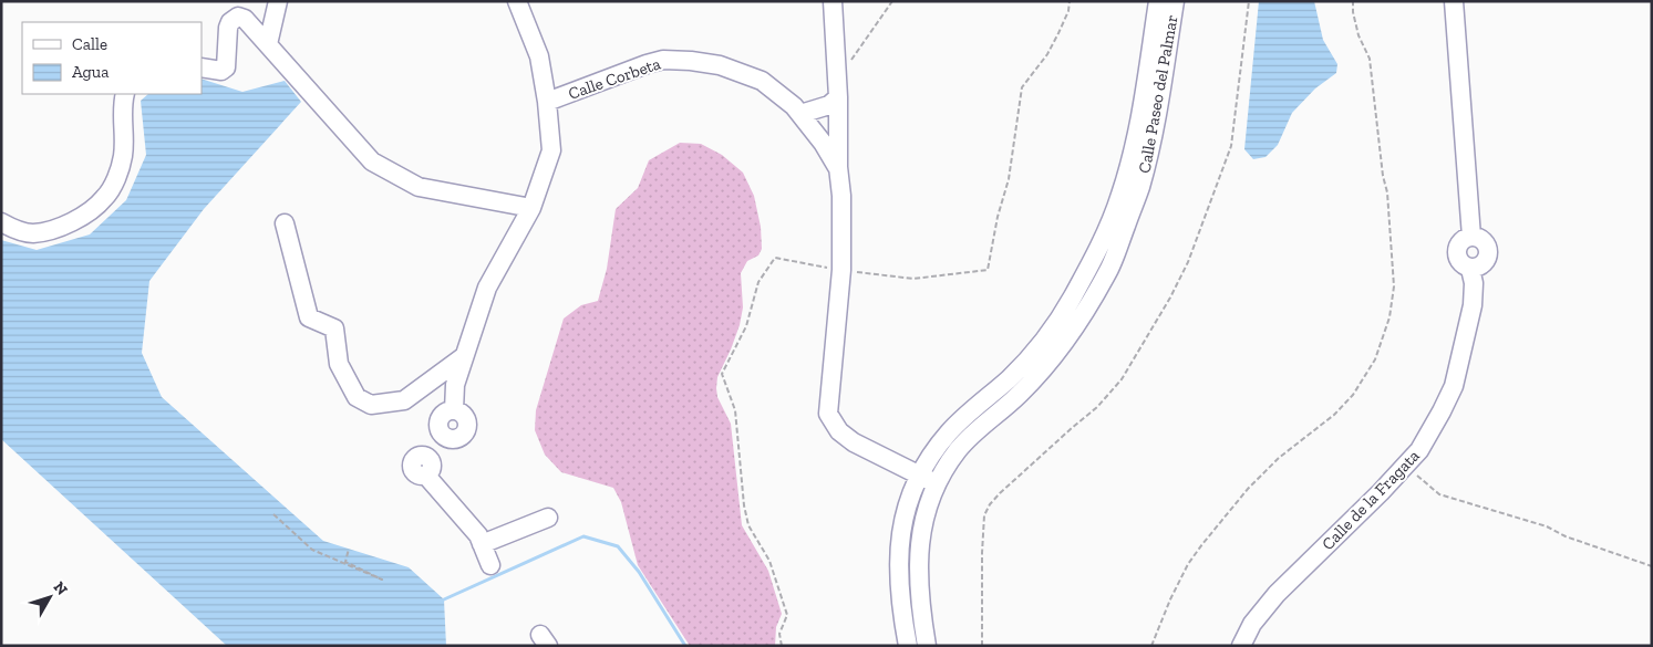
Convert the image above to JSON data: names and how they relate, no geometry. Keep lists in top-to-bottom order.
{
  "streets": {
    "street": ["Calle Corbeta", "Calle Paseo del Palmar", "Calle de la Fragata"]
  },
  "legend": ["Calle", "Agua"],
  "north": "top right"
}
